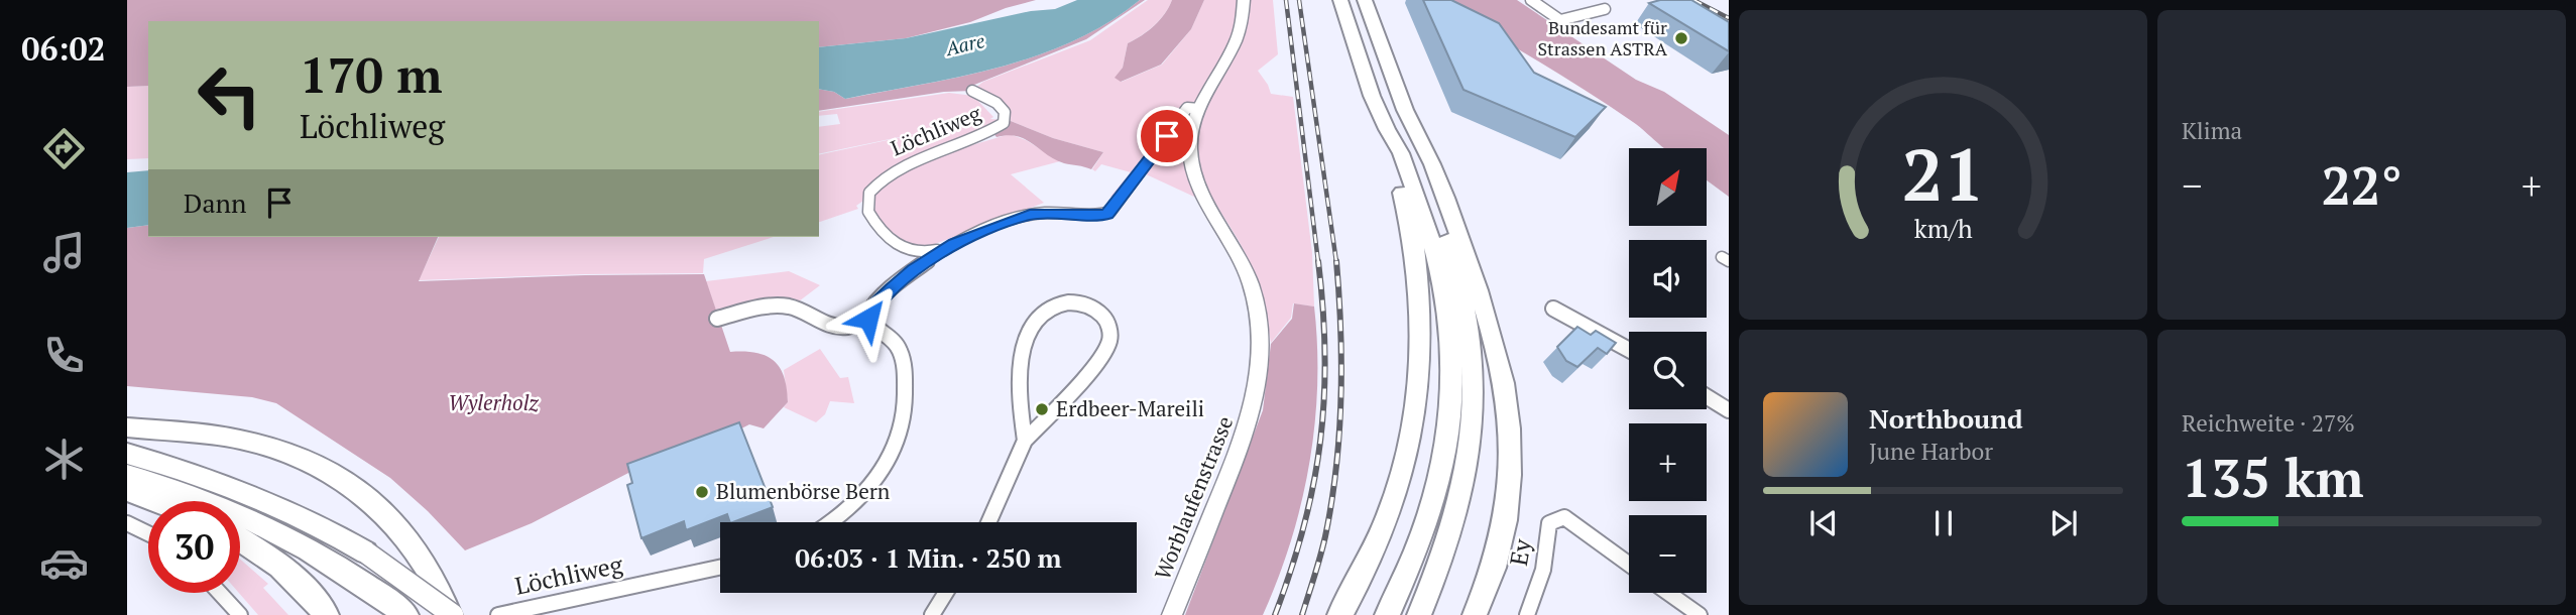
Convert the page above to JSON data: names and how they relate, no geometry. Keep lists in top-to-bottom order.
{
  "streets": {
    "main road": ["Worblaufenstrasse"],
    "street": ["Löchliweg", "Ey"]
  },
  "crossings": [
    ["Löchliweg", "Worblaufenstrasse"]
  ],
  "water": ["Aare"],
  "parks": ["Wylerholz"],
  "places": ["Bundesamt für Strassen ASTRA", "Erdbeer-Mareili", "Blumenbörse Bern"],
  "north": "top right",
  "page": {
    "tabs": "06:02",
    "tile": [
      "Klima",
      ["Reichweite · 27%", "135 km"]
    ],
    "turn": ["170 m", "Löchliweg"],
    "map_buttons": ["+", "−"],
    "heat": ["−", "22°", "+"],
    "then": "Dann",
    "song": ["Northbound", "June Harbor"],
    "limit": "30",
    "trip": "06:03 · 1 Min. · 250 m",
    "gauge": ["21", "km/h"]
  }
}
